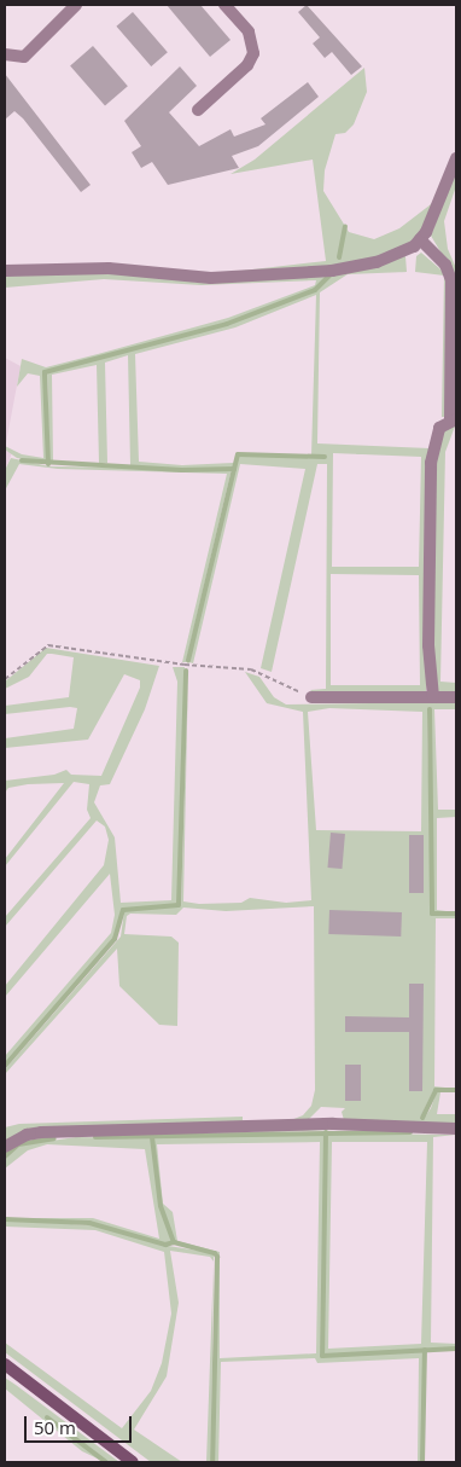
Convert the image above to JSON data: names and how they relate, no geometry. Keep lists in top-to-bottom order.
{
  "scale_bar": "50 m"
}
